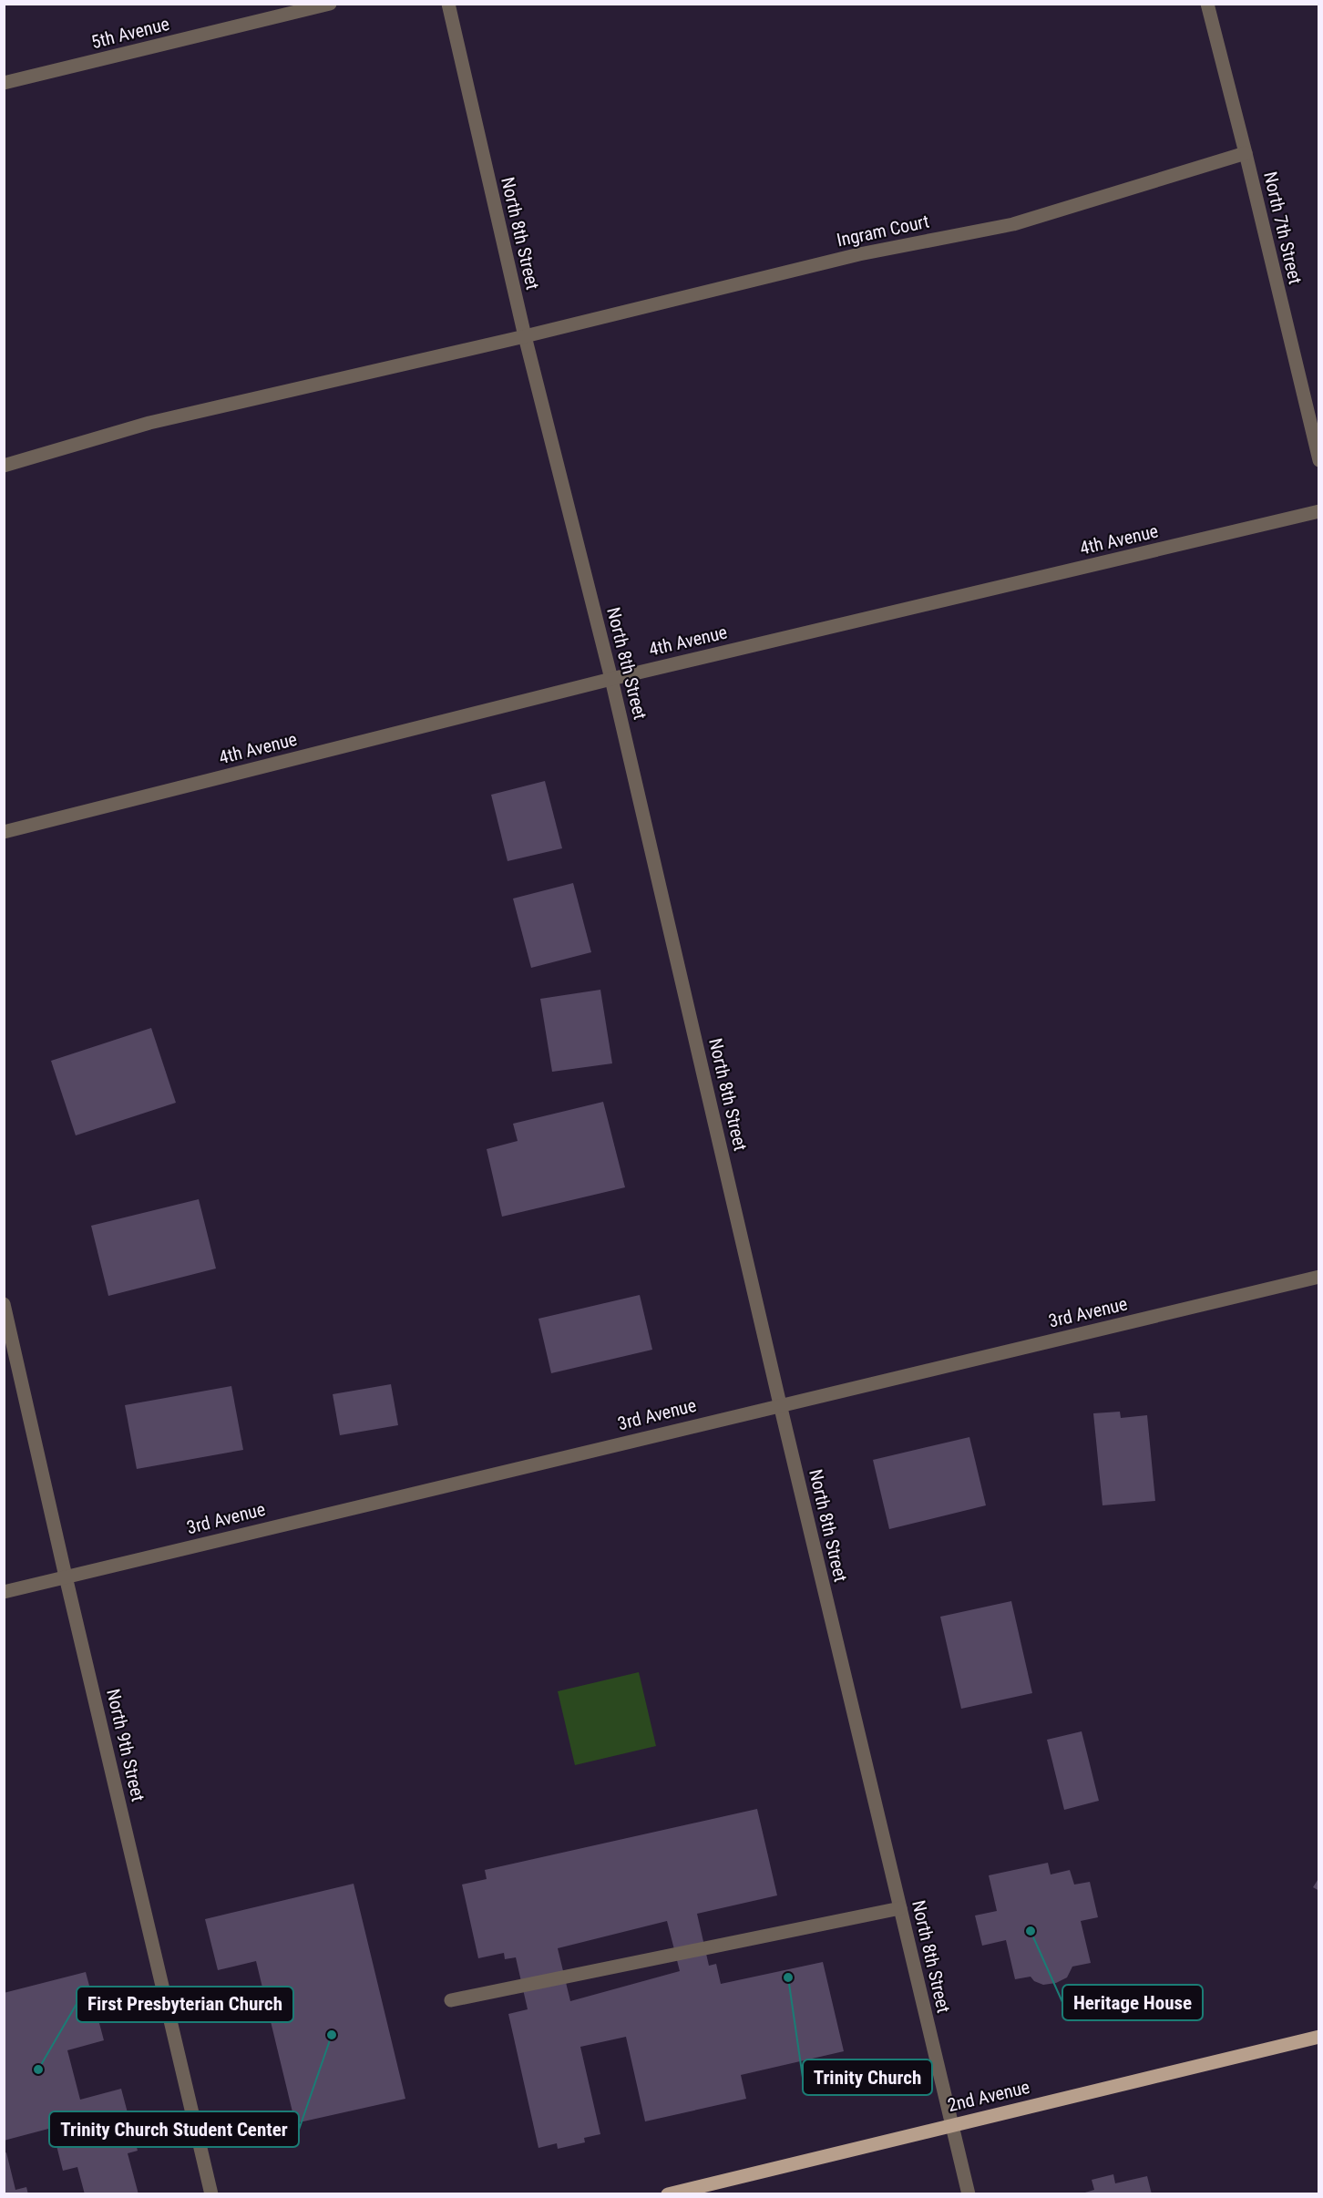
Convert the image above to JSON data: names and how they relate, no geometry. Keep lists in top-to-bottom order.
{
  "streets": {
    "main road": ["2nd Avenue"],
    "street": [
      "5th Avenue",
      "North 7th Street",
      "Ingram Court",
      "North 8th Street",
      "4th Avenue",
      "3rd Avenue",
      "North 9th Street"
    ]
  },
  "crossings": [
    ["North 7th Street", "Ingram Court"],
    ["Ingram Court", "North 8th Street"],
    ["North 8th Street", "4th Avenue"],
    ["North 8th Street", "3rd Avenue"],
    ["North 8th Street", "2nd Avenue"],
    ["3rd Avenue", "North 9th Street"]
  ],
  "places": [
    "Heritage House",
    "Trinity Church",
    "Trinity Church Student Center",
    "First Presbyterian Church"
  ]
}
